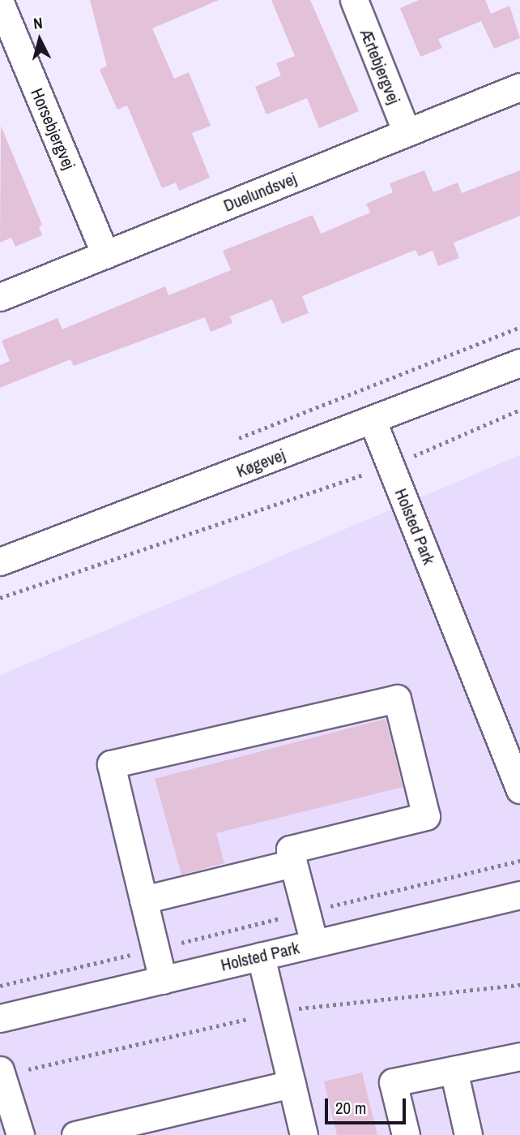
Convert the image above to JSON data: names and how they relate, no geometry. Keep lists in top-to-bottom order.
{
  "streets": {
    "street": [
      "Ærtebjergvej",
      "Horsebjergvej",
      "Duelundsvej",
      "Køgevej",
      "Holsted Park"
    ]
  },
  "crossings": [
    ["Ærtebjergvej", "Duelundsvej"],
    ["Horsebjergvej", "Duelundsvej"],
    ["Køgevej", "Holsted Park"]
  ],
  "scale_bar": "20 m",
  "north": "top"
}
